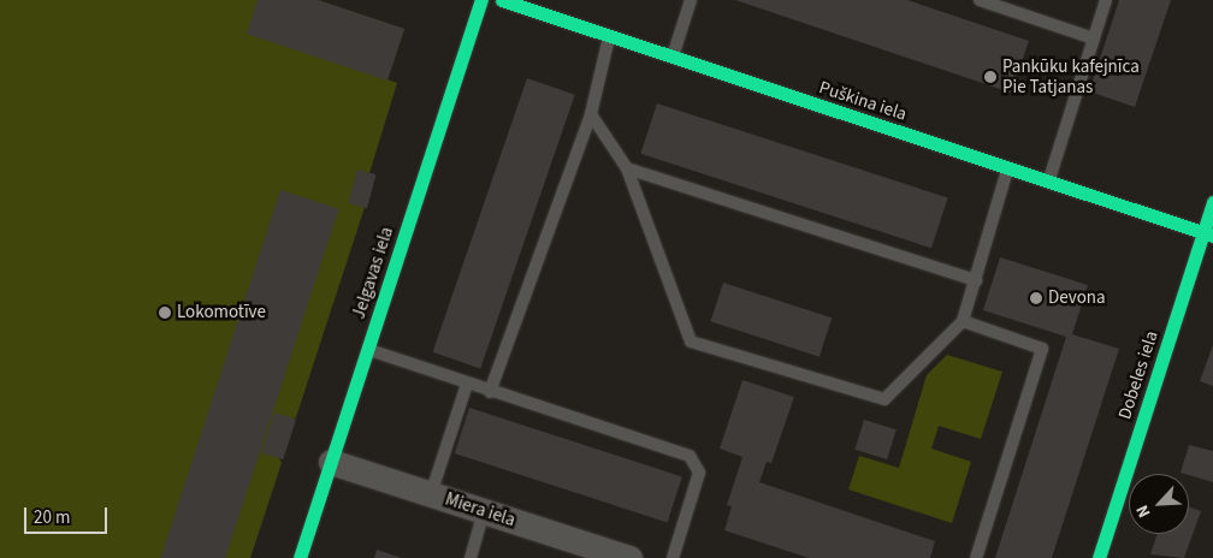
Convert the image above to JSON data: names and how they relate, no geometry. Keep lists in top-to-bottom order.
{
  "streets": {
    "street": [
      "Puškina iela",
      "Jelgavas iela",
      "Dobeles iela",
      "Miera iela"
    ]
  },
  "crossings": [
    ["Puškina iela", "Dobeles iela"],
    ["Jelgavas iela", "Miera iela"]
  ],
  "places": ["Pankūku kafejnīca Pie Tatjanas", "Devona", "Lokomotīve"],
  "scale_bar": "20 m",
  "north": "bottom left"
}
